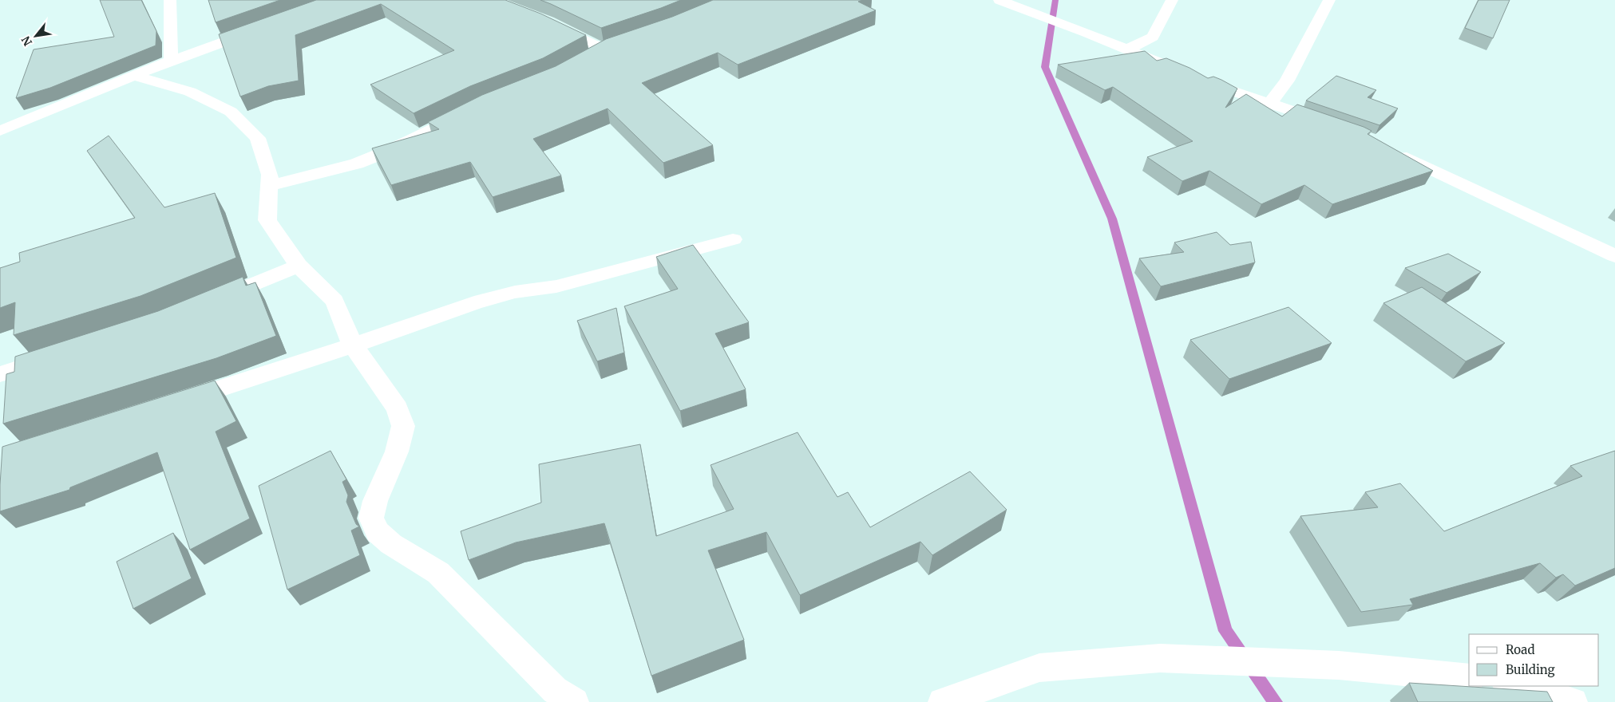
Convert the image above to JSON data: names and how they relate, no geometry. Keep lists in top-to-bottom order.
{
  "legend": ["Road", "Building"],
  "north": "bottom left"
}
